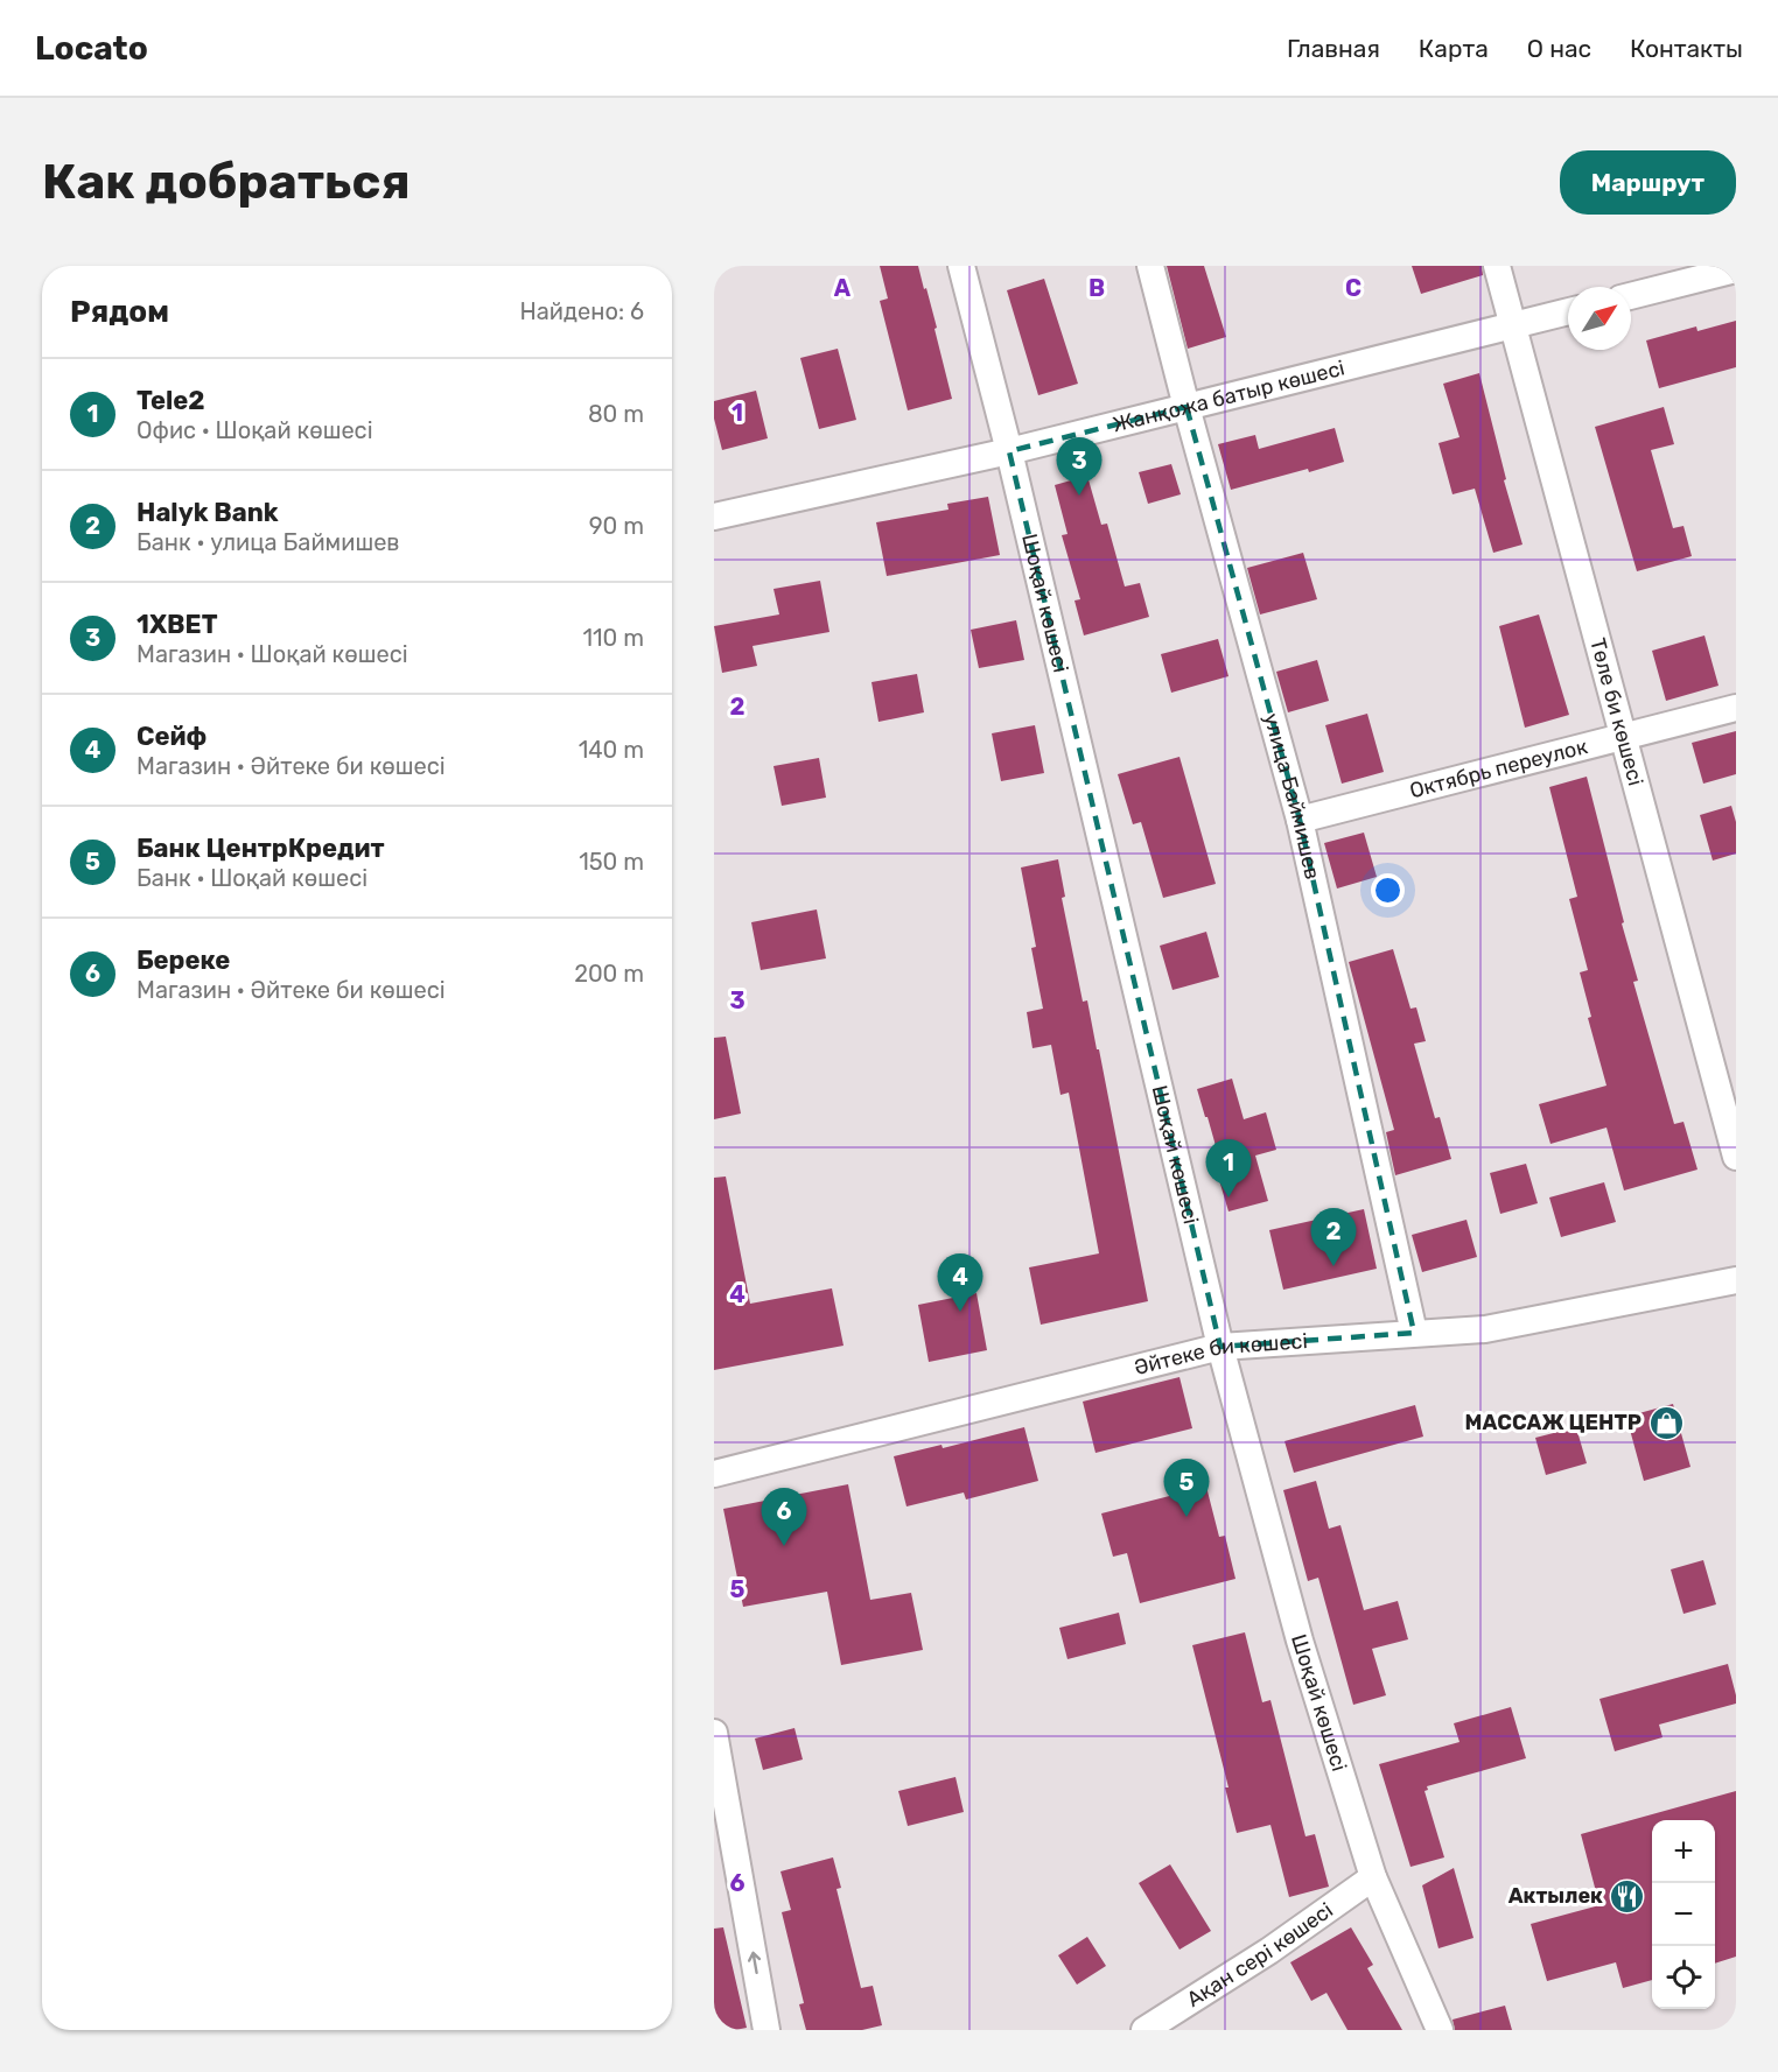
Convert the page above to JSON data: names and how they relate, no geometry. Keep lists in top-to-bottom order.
{
  "streets": {
    "street": [
      "Жанқожа батыр көшесі",
      "Шоқай көшесі",
      "Төле би көшесі",
      "Октябрь переулок",
      "улица Баймишев",
      "Әйтеке би көшесі",
      "Ақан сері көшесі"
    ]
  },
  "crossings": [
    ["Жанқожа батыр көшесі", "Шоқай көшесі"],
    ["Жанқожа батыр көшесі", "Төле би көшесі"],
    ["Жанқожа батыр көшесі", "улица Баймишев"],
    ["Шоқай көшесі", "Әйтеке би көшесі"],
    ["Шоқай көшесі", "Ақан сері көшесі"],
    ["Төле би көшесі", "Октябрь переулок"],
    ["Октябрь переулок", "улица Баймишев"],
    ["улица Баймишев", "Әйтеке би көшесі"]
  ],
  "places": {
    "shop": ["МАССАЖ ЦЕНТР"],
    "restaurant": ["Актылек"]
  },
  "north": "top right",
  "page": {
    "header": "Locato",
    "nav": [
      "Главная",
      "Карта",
      "О нас",
      "Контакты"
    ],
    "buttons": "Маршрут",
    "title": "Как добраться",
    "heading": ["Рядом", "Найдено: 6"],
    "list": [
      {
        "mark": "1",
        "name": "Tele2",
        "note": "Офис · Шоқай көшесі",
        "value": "80 m"
      },
      {
        "mark": "2",
        "name": "Halyk Bank",
        "note": "Банк · улица Баймишев",
        "value": "90 m"
      },
      {
        "mark": "3",
        "name": "1XBET",
        "note": "Магазин · Шоқай көшесі",
        "value": "110 m"
      },
      {
        "mark": "4",
        "name": "Сейф",
        "note": "Магазин · Әйтеке би көшесі",
        "value": "140 m"
      },
      {
        "mark": "5",
        "name": "Банк ЦентрКредит",
        "note": "Банк · Шоқай көшесі",
        "value": "150 m"
      },
      {
        "mark": "6",
        "name": "Береке",
        "note": "Магазин · Әйтеке би көшесі",
        "value": "200 m"
      }
    ],
    "pins": [
      "3",
      "1",
      "2",
      "4",
      "5",
      "6"
    ],
    "map_buttons": ["+", "−"]
  },
  "grid": {
    "columns": ["A", "B", "C"],
    "rows": [
      "1",
      "2",
      "3",
      "4",
      "5",
      "6"
    ]
  }
}
